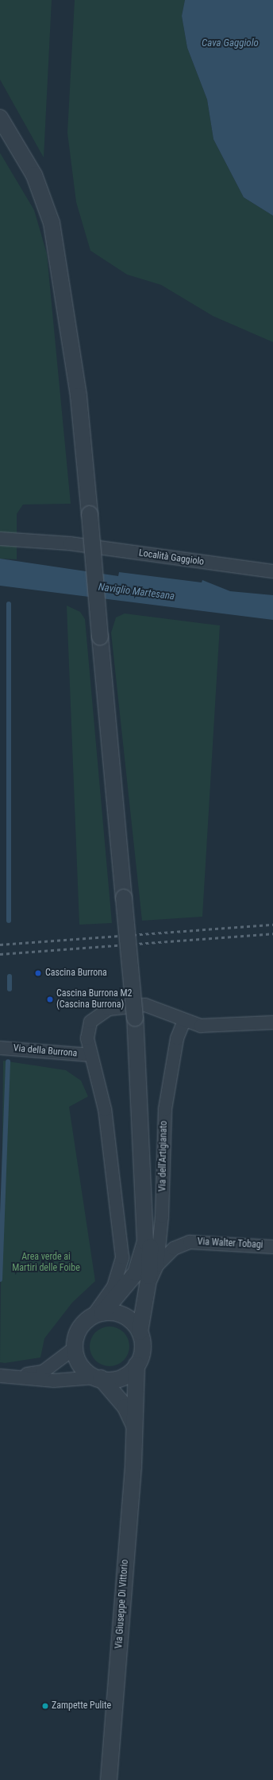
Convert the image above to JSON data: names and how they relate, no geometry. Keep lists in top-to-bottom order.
{
  "streets": {
    "street": [
      "Località Gaggiolo",
      "Via della Burrona",
      "Via dell'Artigianato",
      "Via Walter Tobagi",
      "Via Giuseppe Di Vittorio"
    ]
  },
  "crossings": [
    ["Via dell'Artigianato", "Via Walter Tobagi"]
  ],
  "water": ["Cava Gaggiolo", "Naviglio Martesana"],
  "parks": ["Area verde ai Martiri delle Foibe"],
  "places": ["Cascina Burrona", "Cascina Burrona M2 (Cascina Burrona)", "Zampette Pulite"]
}
